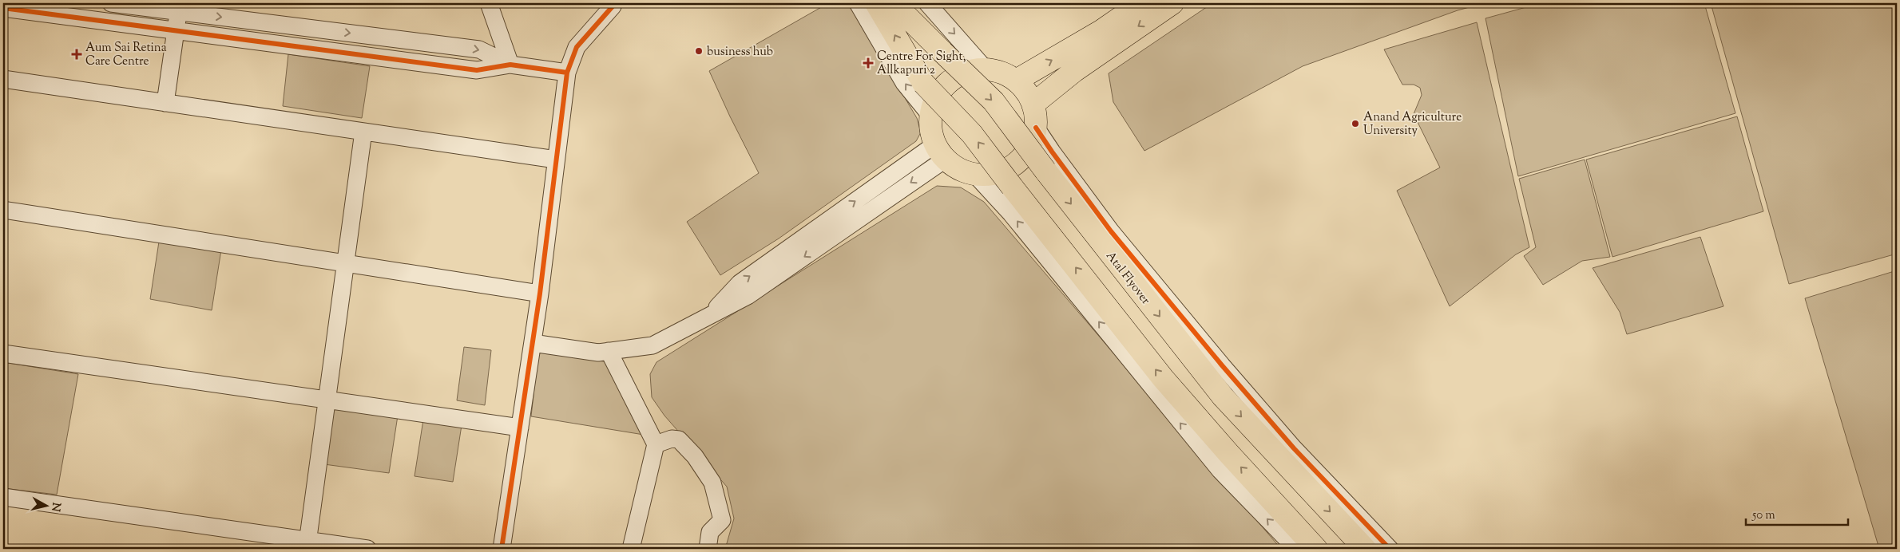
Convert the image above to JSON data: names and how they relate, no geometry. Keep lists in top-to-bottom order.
{
  "streets": {
    "main road": ["Atal Flyover"]
  },
  "places": {
    "other": ["business hub", "Anand Agriculture University"],
    "health": ["Aum Sai Retina Care Centre", "Centre For Sight, Allkapuri 2"]
  },
  "scale_bar": "50 m",
  "north": "right"
}
